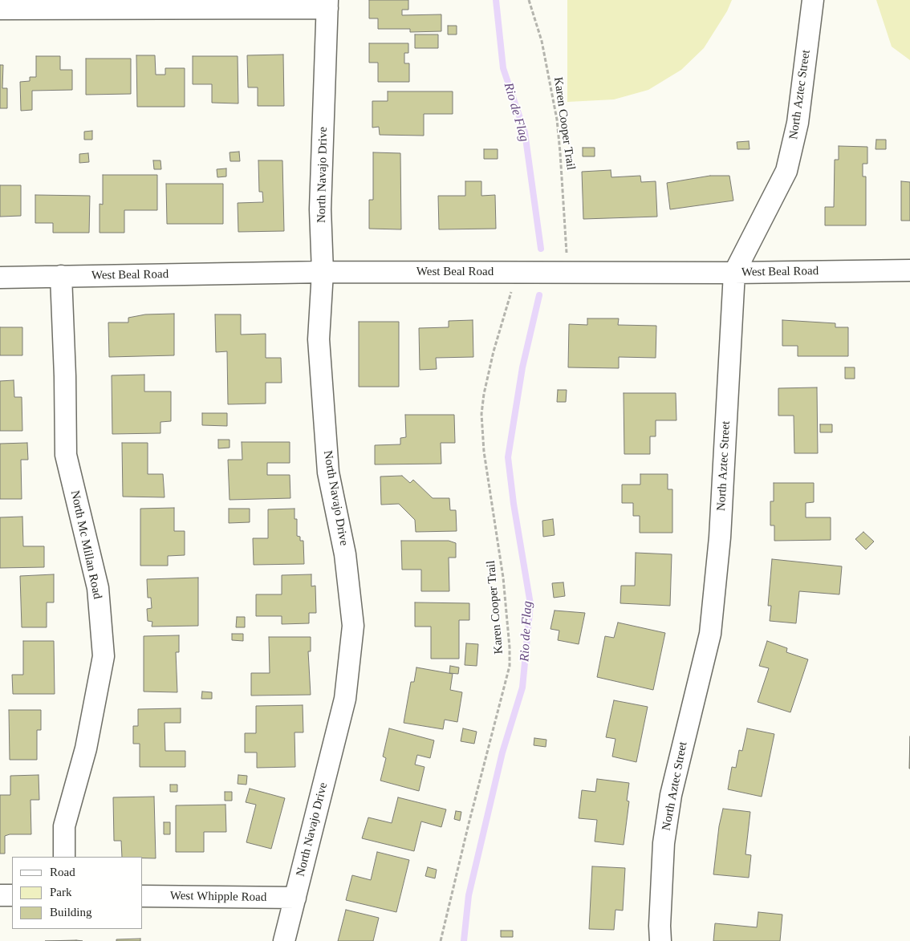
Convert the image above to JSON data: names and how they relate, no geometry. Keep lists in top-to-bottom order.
{
  "streets": {
    "street": [
      "North Aztec Street",
      "North Navajo Drive",
      "West Beal Road",
      "North Mc Millan Road",
      "West Whipple Road"
    ],
    "path": ["Karen Cooper Trail"]
  },
  "crossings": [
    ["North Aztec Street", "West Beal Road"],
    ["North Navajo Drive", "West Beal Road"],
    ["North Navajo Drive", "West Whipple Road"],
    ["West Beal Road", "North Mc Millan Road"]
  ],
  "water": ["Rio de Flag"],
  "legend": ["Road", "Park", "Building"]
}
